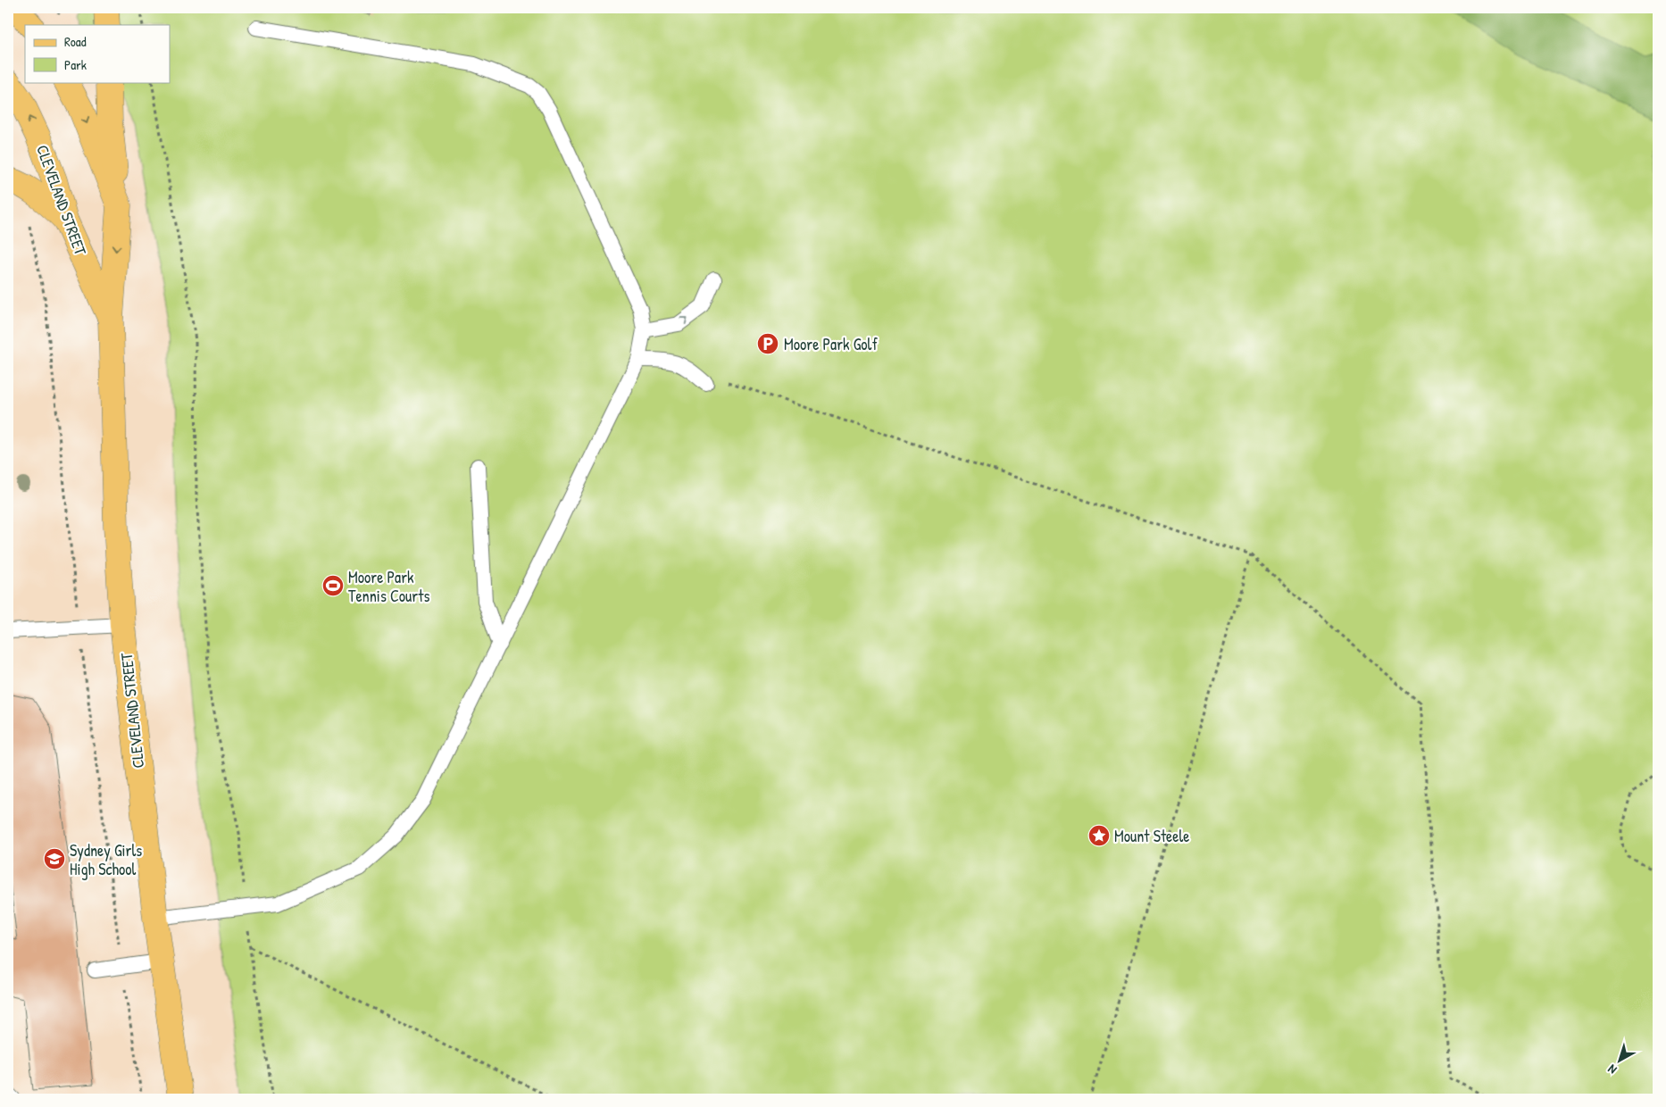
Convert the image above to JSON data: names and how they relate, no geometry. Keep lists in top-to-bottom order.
{
  "streets": {
    "main road": ["CLEVELAND STREET"]
  },
  "places": {
    "parking": ["Moore Park Golf"],
    "sports": ["Moore Park Tennis Courts"],
    "place": ["Mount Steele"],
    "school or university": ["Sydney Girls High School"]
  },
  "legend": ["Road", "Park"],
  "north": "bottom left"
}
